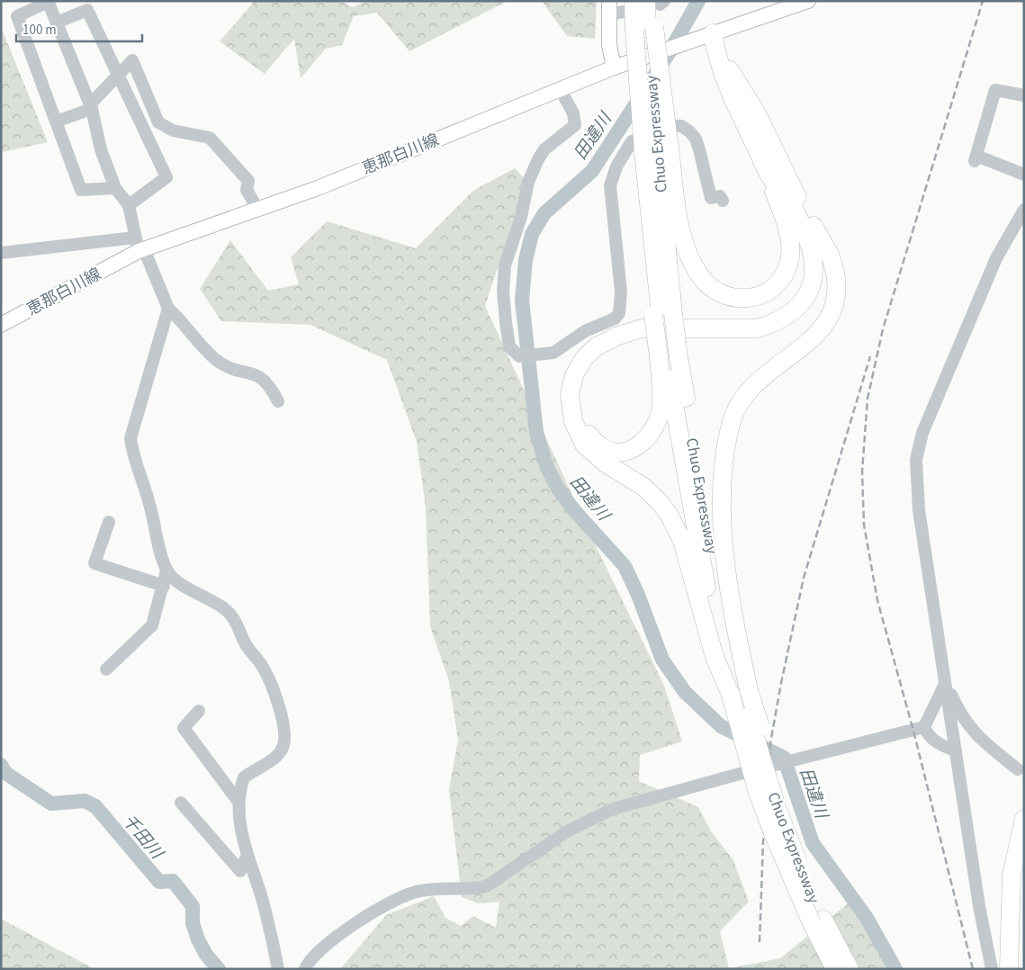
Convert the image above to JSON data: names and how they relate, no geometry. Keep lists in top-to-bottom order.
{
  "streets": {
    "highway": ["Chuo Expressway"],
    "main road": ["恵那白川線"]
  },
  "water": ["田違川", "千田川"],
  "scale_bar": "100 m"
}
